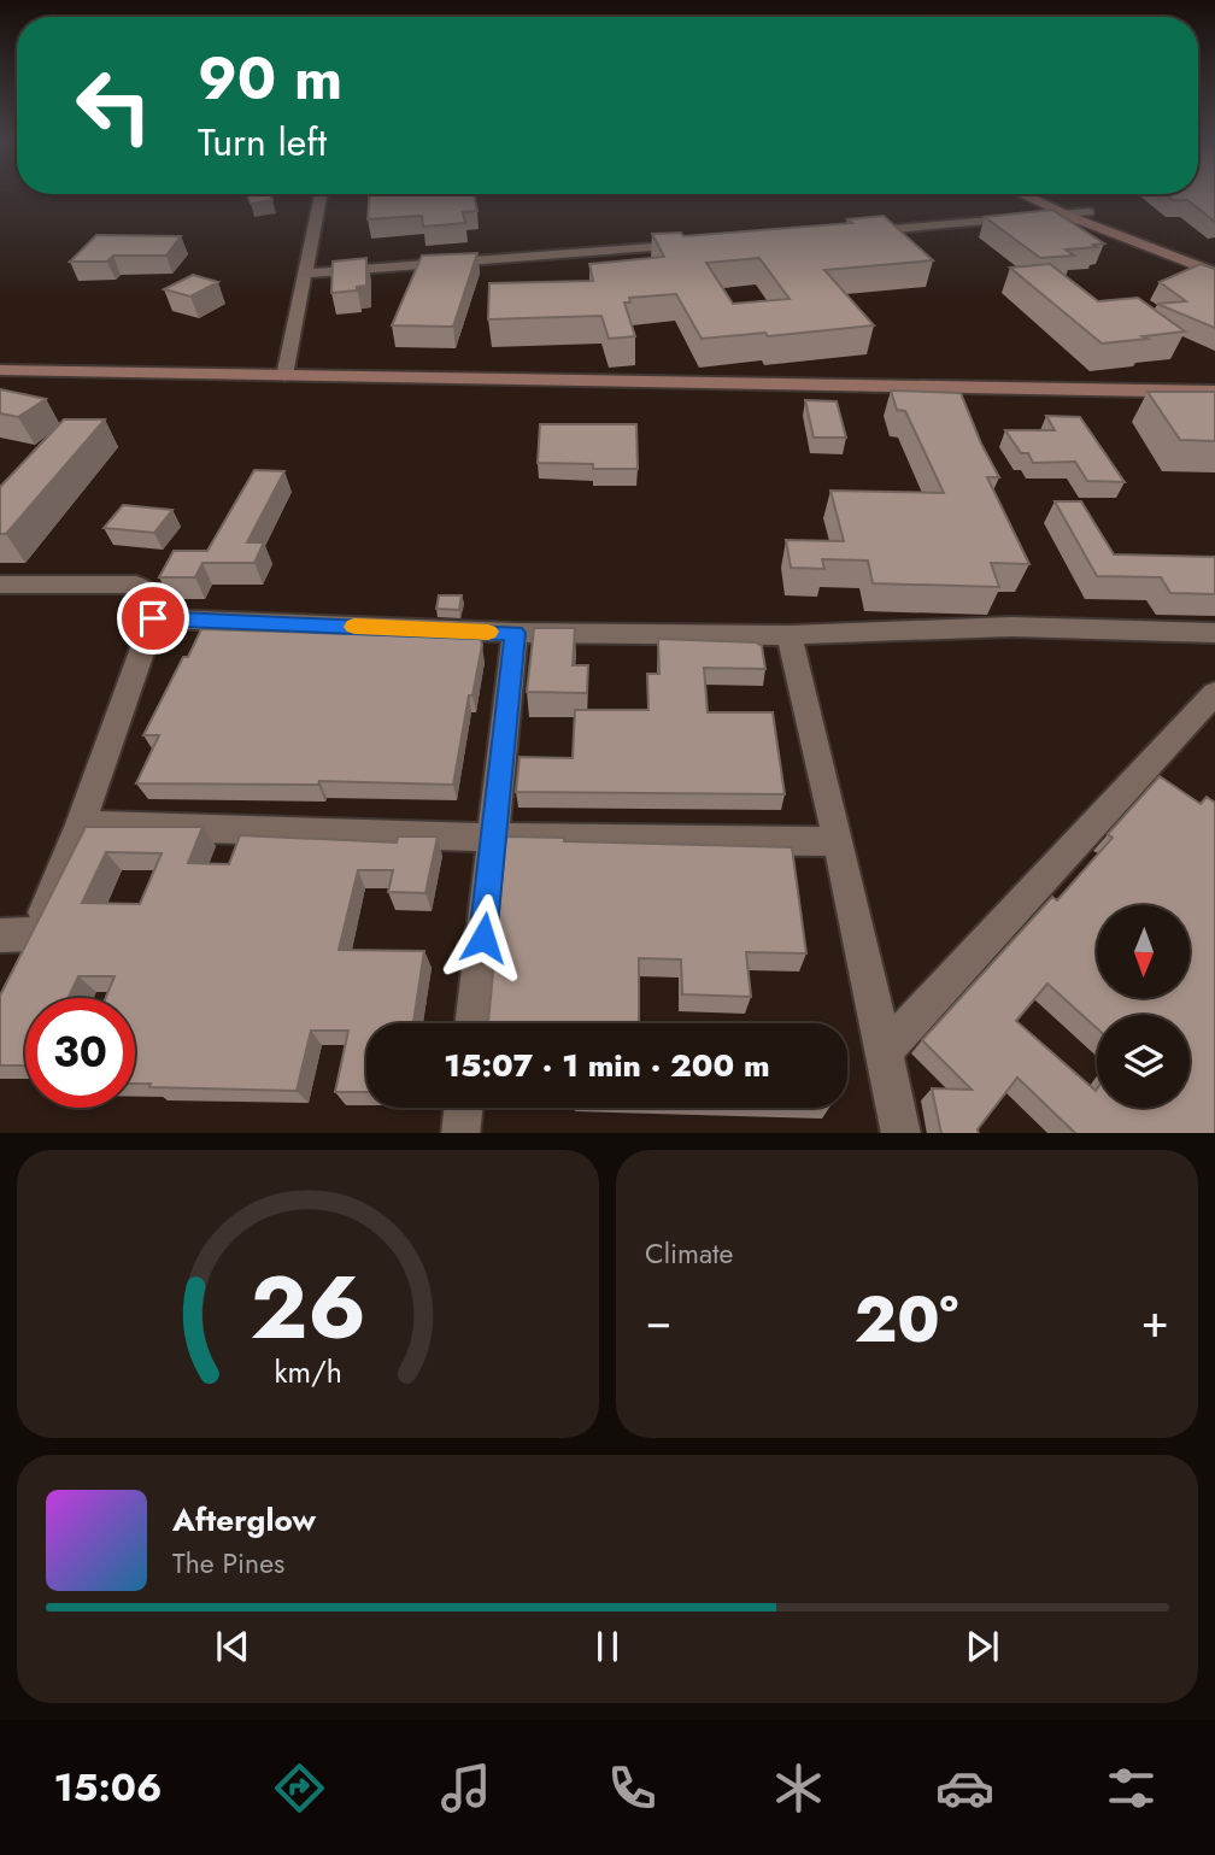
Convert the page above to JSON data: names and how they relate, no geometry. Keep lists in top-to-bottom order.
{
  "north": "bottom",
  "page": {
    "turn": ["90 m", "Turn left"],
    "limit": "30",
    "trip": "15:07 · 1 min · 200 m",
    "tile": "Climate",
    "heat": ["−", "20°", "+"],
    "song": ["Afterglow", "The Pines"],
    "tabs": "15:06",
    "gauge": ["26", "km/h"]
  }
}
